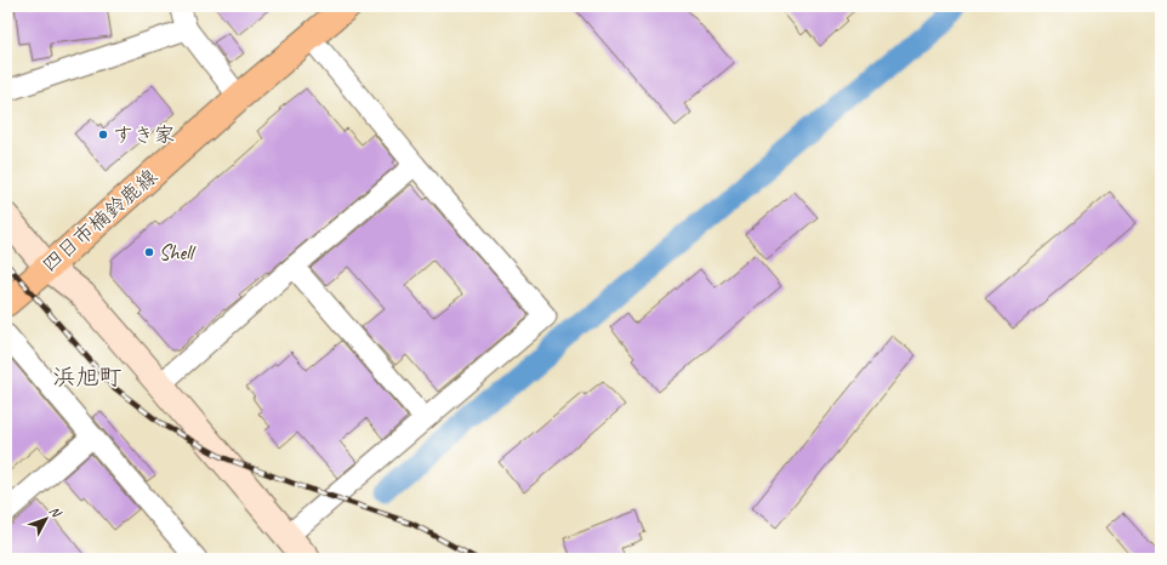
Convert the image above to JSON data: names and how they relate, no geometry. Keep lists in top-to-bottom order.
{
  "streets": {
    "main road": ["四日市楠鈴鹿線"]
  },
  "districts": ["浜旭町"],
  "places": ["すき家", "Shell"],
  "north": "top right"
}
